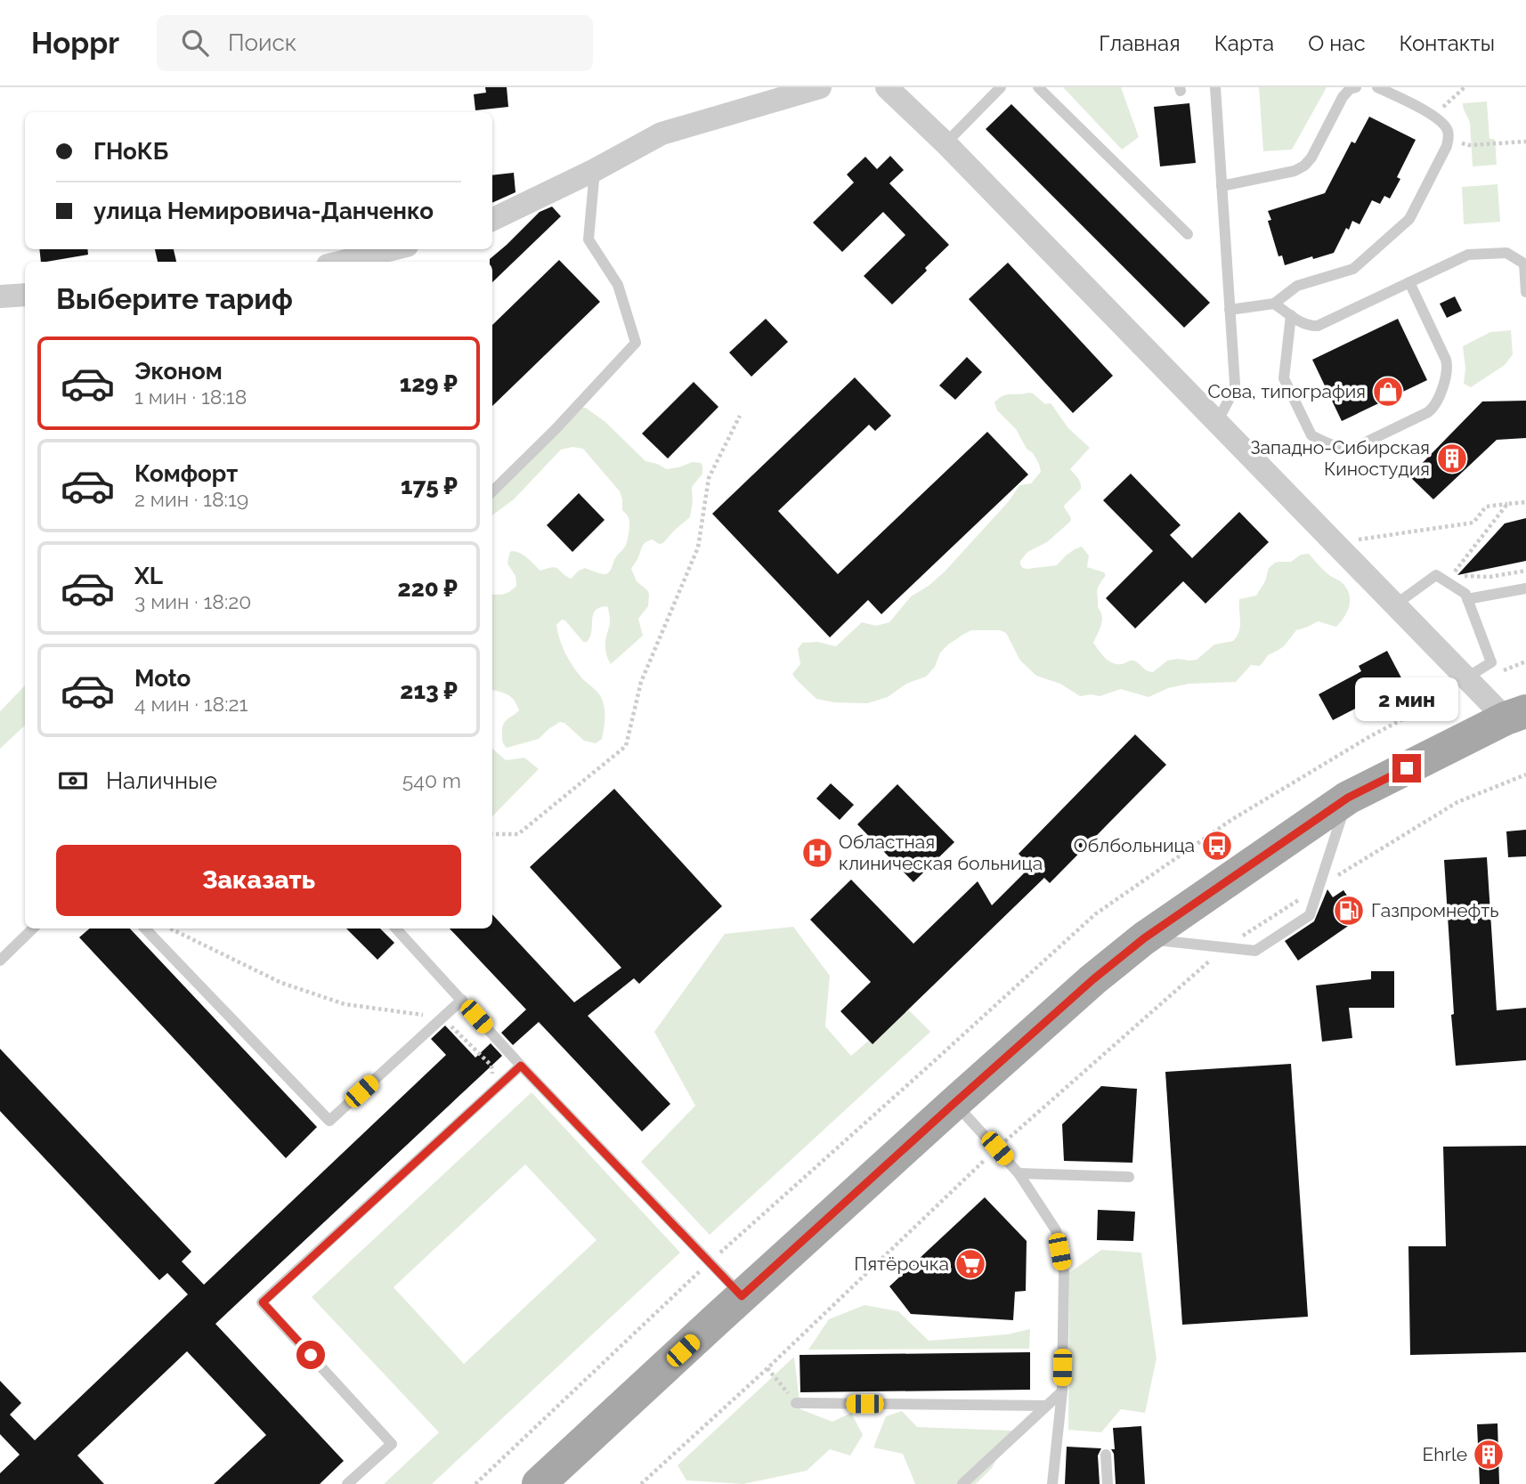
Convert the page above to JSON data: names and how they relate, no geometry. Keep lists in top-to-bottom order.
{
  "places": {
    "shop": ["Сова, типография"],
    "building": ["Западно-Сибирская Киностудия", "Ehrle"],
    "bus stop": ["Облбольница"],
    "hospital": ["Областная клиническая больница"],
    "fuel station": ["Газпромнефть"],
    "supermarket": ["Пятёрочка"]
  },
  "page": {
    "header": "Hoppr",
    "search": "Поиск",
    "nav": [
      "Главная",
      "Карта",
      "О нас",
      "Контакты"
    ],
    "banner": ["ГНоКБ", "улица Немировича-Данченко"],
    "heading": "Выберите тариф",
    "list": [
      {
        "name": "Эконом",
        "note": "1 мин · 18:18",
        "value": "129 ₽"
      },
      {
        "name": "Комфорт",
        "note": "2 мин · 18:19",
        "value": "175 ₽"
      },
      {
        "name": "XL",
        "note": "3 мин · 18:20",
        "value": "220 ₽"
      },
      {
        "name": "Moto",
        "note": "4 мин · 18:21",
        "value": "213 ₽"
      }
    ],
    "bubble": "2 мин",
    "pay": ["Наличные", "540 m"],
    "buttons": "Заказать"
  }
}
